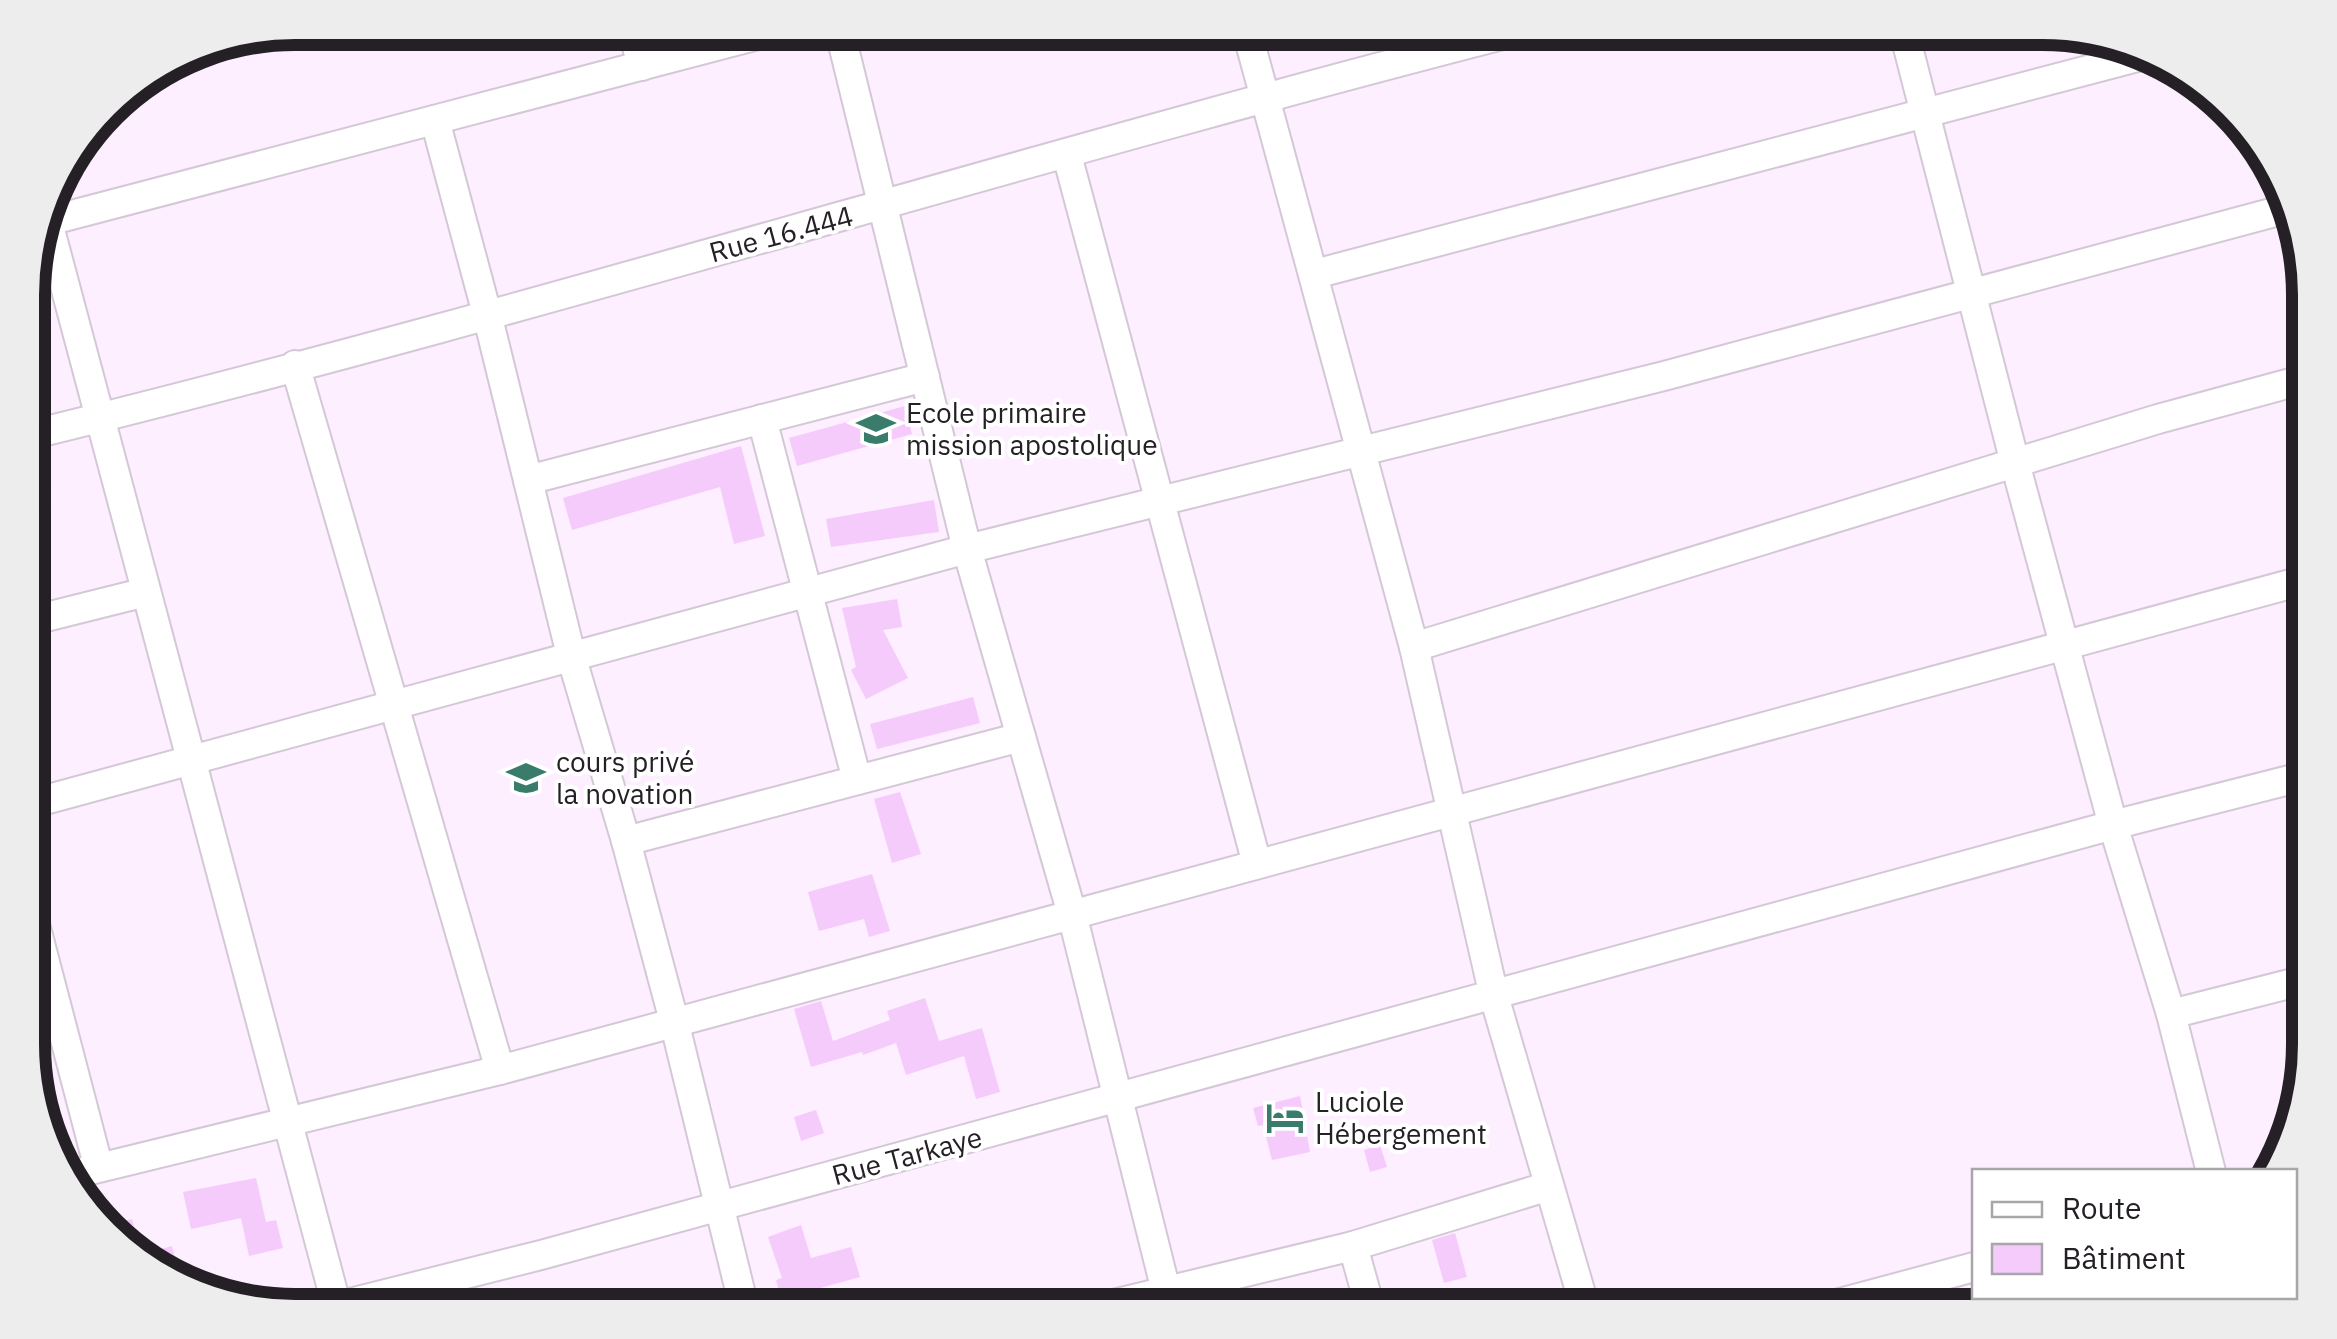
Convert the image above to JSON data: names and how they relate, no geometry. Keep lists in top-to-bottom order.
{
  "streets": {
    "street": ["Rue 16.444", "Rue Tarkaye"]
  },
  "places": {
    "school or university": ["Ecole primaire mission apostolique", "cours privé la novation"],
    "hotel": ["Luciole Hébergement"]
  },
  "legend": ["Route", "Bâtiment"]
}
